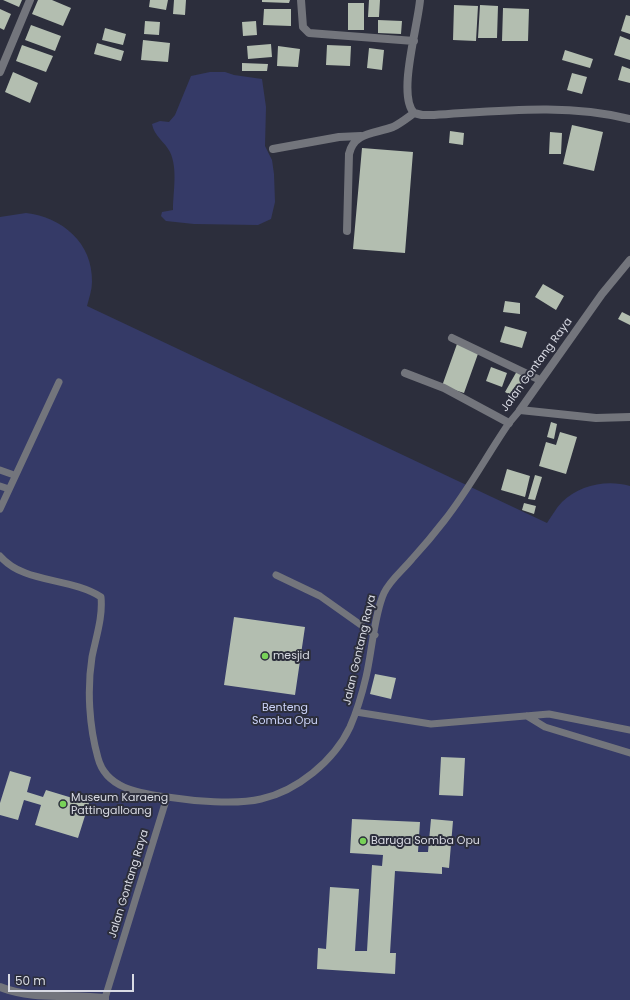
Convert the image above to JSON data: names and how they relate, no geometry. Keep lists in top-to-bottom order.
{
  "streets": {
    "street": ["Jalan Gontang Raya"]
  },
  "parks": ["Benteng Somba Opu"],
  "places": ["mesjid", "Museum Karaeng Pattingalloang", "Baruga Somba Opu"],
  "scale_bar": "50 m"
}
